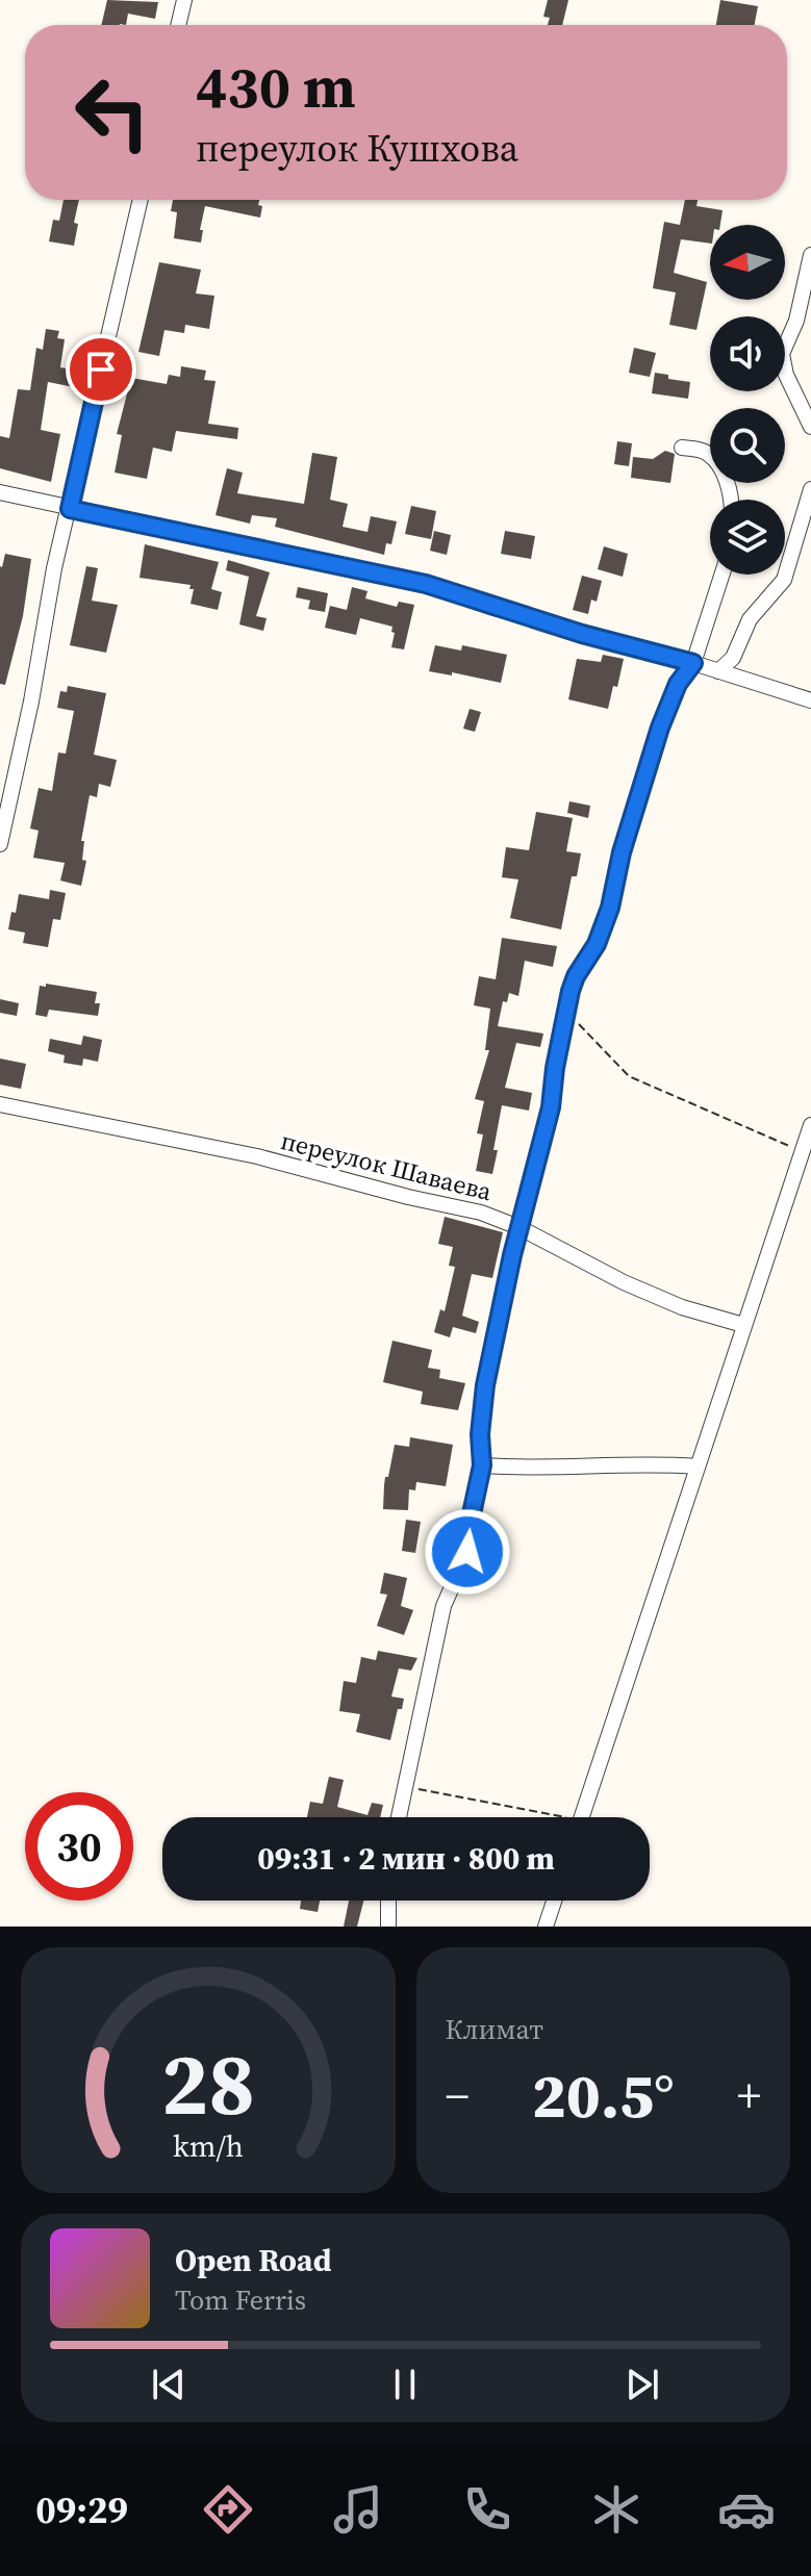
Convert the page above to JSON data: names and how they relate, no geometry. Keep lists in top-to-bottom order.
{
  "streets": {
    "street": ["переулок Шаваева"]
  },
  "north": "left",
  "page": {
    "turn": ["430 m", "переулок Кушхова"],
    "limit": "30",
    "trip": "09:31 · 2 мин · 800 m",
    "tile": "Климат",
    "heat": ["−", "20.5°", "+"],
    "song": ["Open Road", "Tom Ferris"],
    "tabs": "09:29",
    "gauge": ["28", "km/h"]
  }
}
